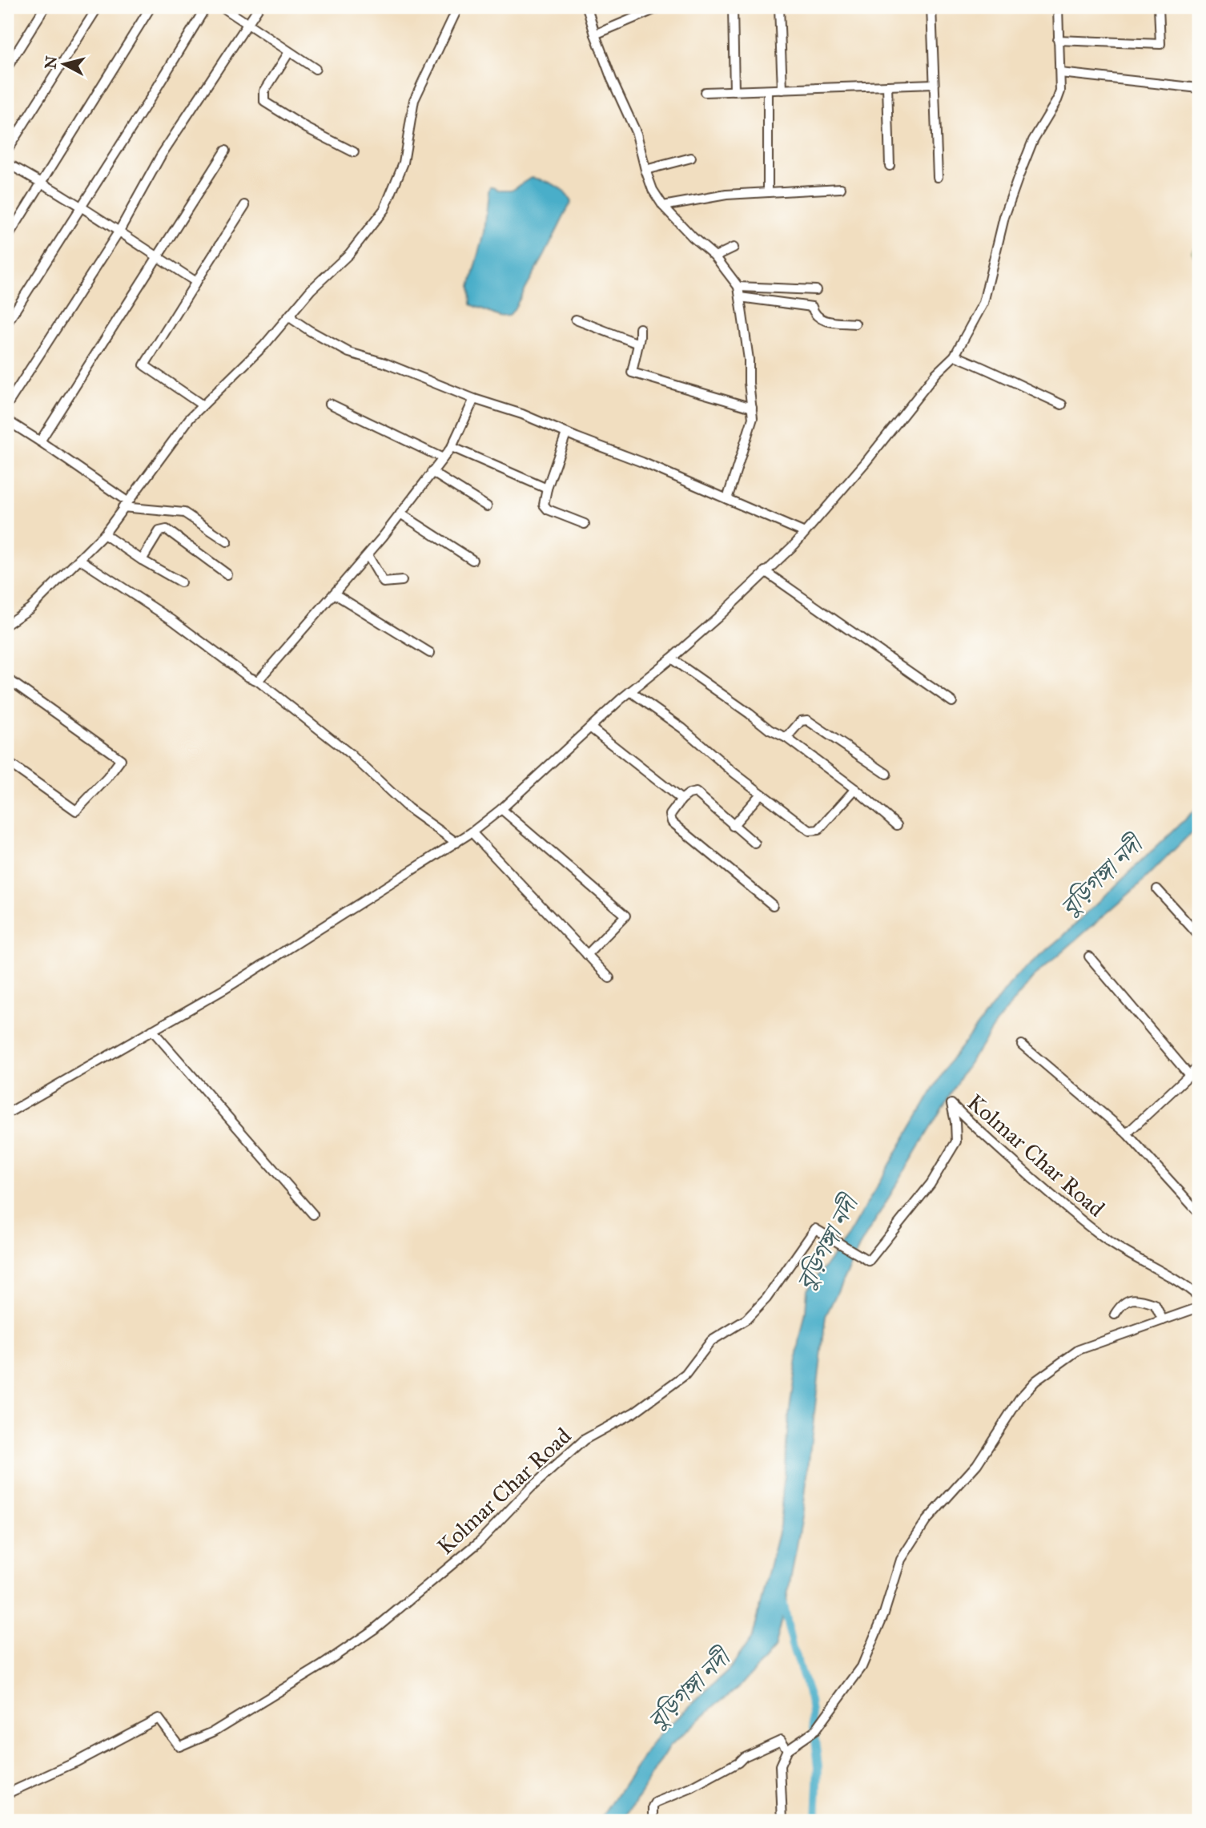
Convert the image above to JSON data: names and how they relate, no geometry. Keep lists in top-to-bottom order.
{
  "streets": {
    "street": ["Kolmar Char Road"]
  },
  "water": ["বুড়িগঙ্গা নদী"],
  "north": "left"
}
